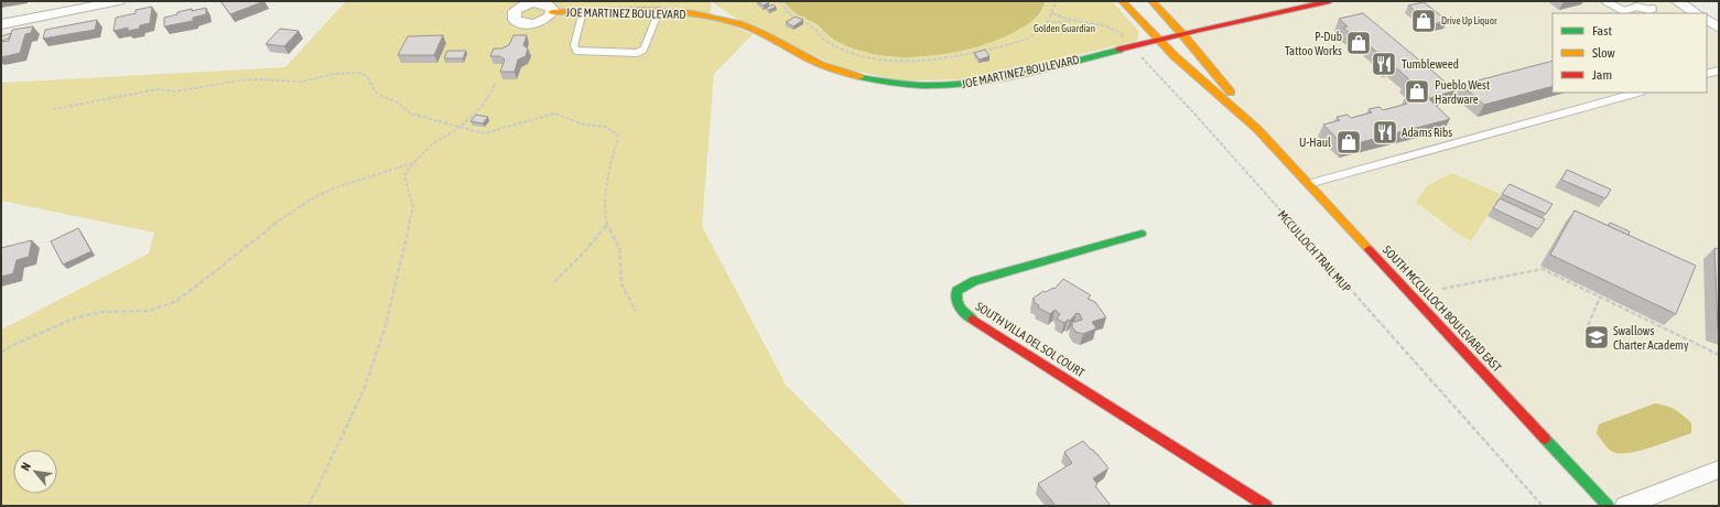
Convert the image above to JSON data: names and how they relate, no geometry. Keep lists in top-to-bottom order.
{
  "streets": {
    "street": ["JOE MARTINEZ BOULEVARD", "SOUTH MCCULLOCH BOULEVARD EAST", "SOUTH VILLA DEL SOL COURT"],
    "path": ["MCCULLOCH TRAIL MUP"]
  },
  "crossings": [
    ["JOE MARTINEZ BOULEVARD", "MCCULLOCH TRAIL MUP"],
    ["JOE MARTINEZ BOULEVARD", "SOUTH MCCULLOCH BOULEVARD EAST"]
  ],
  "parks": ["Golden Guardian"],
  "places": {
    "shop": [
      "Drive Up Liquor",
      "P-Dub Tattoo Works",
      "Pueblo West Hardware",
      "U-Haul"
    ],
    "restaurant": ["Tumbleweed", "Adams Ribs"],
    "school or university": ["Swallows Charter Academy"]
  },
  "legend": ["Fast", "Slow", "Jam"],
  "north": "top left"
}
